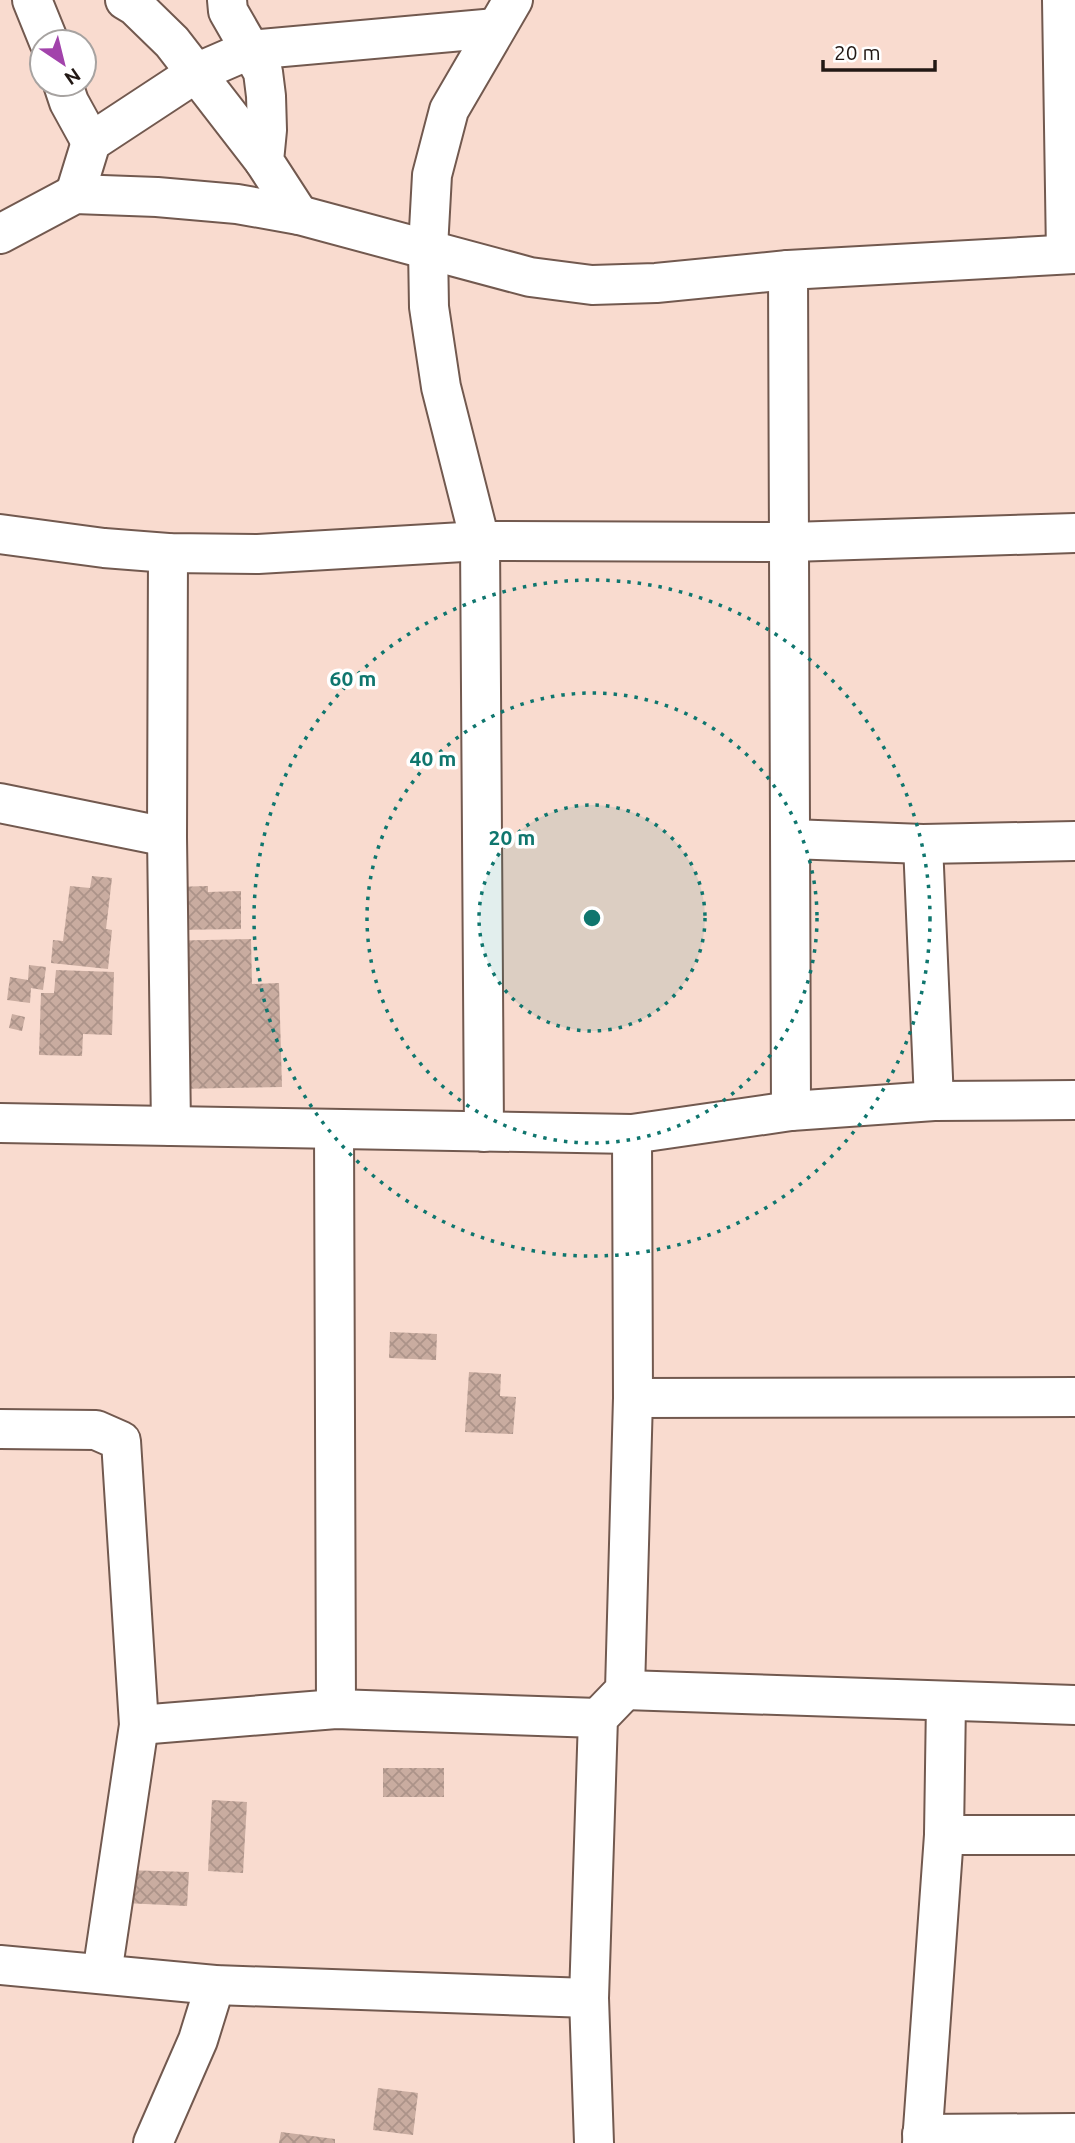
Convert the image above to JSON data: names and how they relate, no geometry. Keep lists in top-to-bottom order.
{
  "scale_bar": "20 m",
  "north": "bottom right",
  "rings": ["60 m", "40 m", "20 m"]
}
